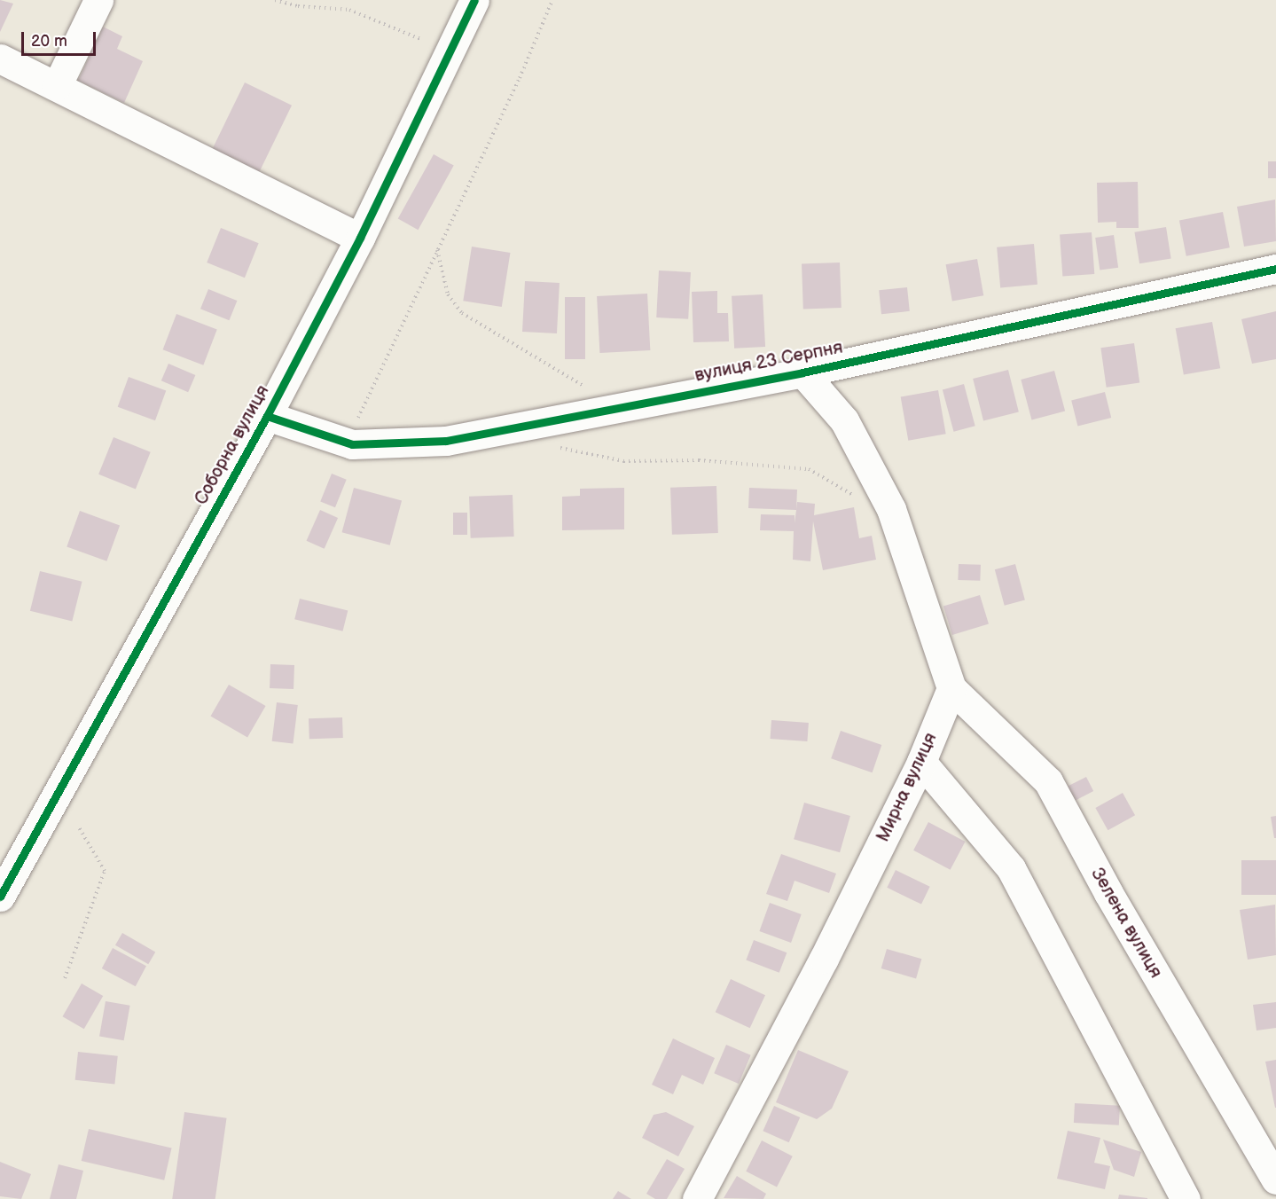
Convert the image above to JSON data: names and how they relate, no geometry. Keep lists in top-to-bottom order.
{
  "streets": {
    "street": [
      "вулиця 23 Серпня",
      "Соборна вулиця",
      "Мирна вулиця",
      "Зелена вулиця"
    ]
  },
  "crossings": [
    ["вулиця 23 Серпня", "Соборна вулиця"],
    ["Мирна вулиця", "Зелена вулиця"]
  ],
  "scale_bar": "20 m"
}
